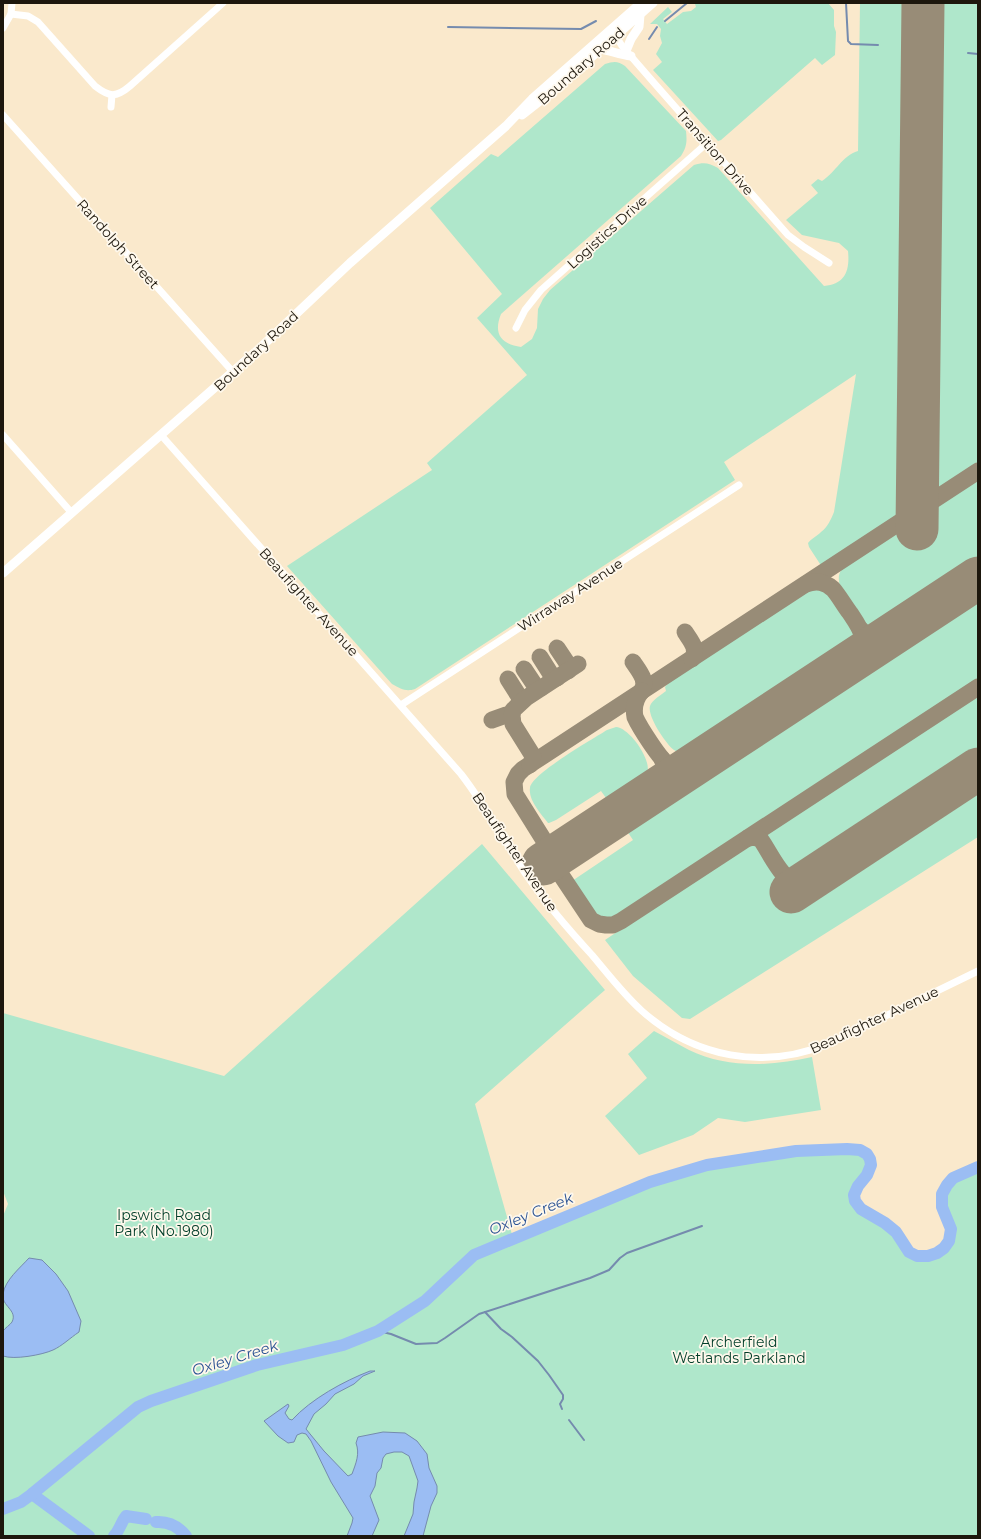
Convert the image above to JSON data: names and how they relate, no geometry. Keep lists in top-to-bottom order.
{
  "streets": {
    "main road": ["Boundary Road"],
    "street": [
      "Transition Drive",
      "Logistics Drive",
      "Randolph Street",
      "Wirraway Avenue",
      "Beaufighter Avenue"
    ]
  },
  "crossings": [
    ["Boundary Road", "Transition Drive"],
    ["Boundary Road", "Randolph Street"],
    ["Boundary Road", "Beaufighter Avenue"],
    ["Transition Drive", "Logistics Drive"],
    ["Wirraway Avenue", "Beaufighter Avenue"]
  ],
  "water": ["Oxley Creek"],
  "parks": ["Ipswich Road Park (No.1980)", "Archerfield Wetlands Parkland"]
}
